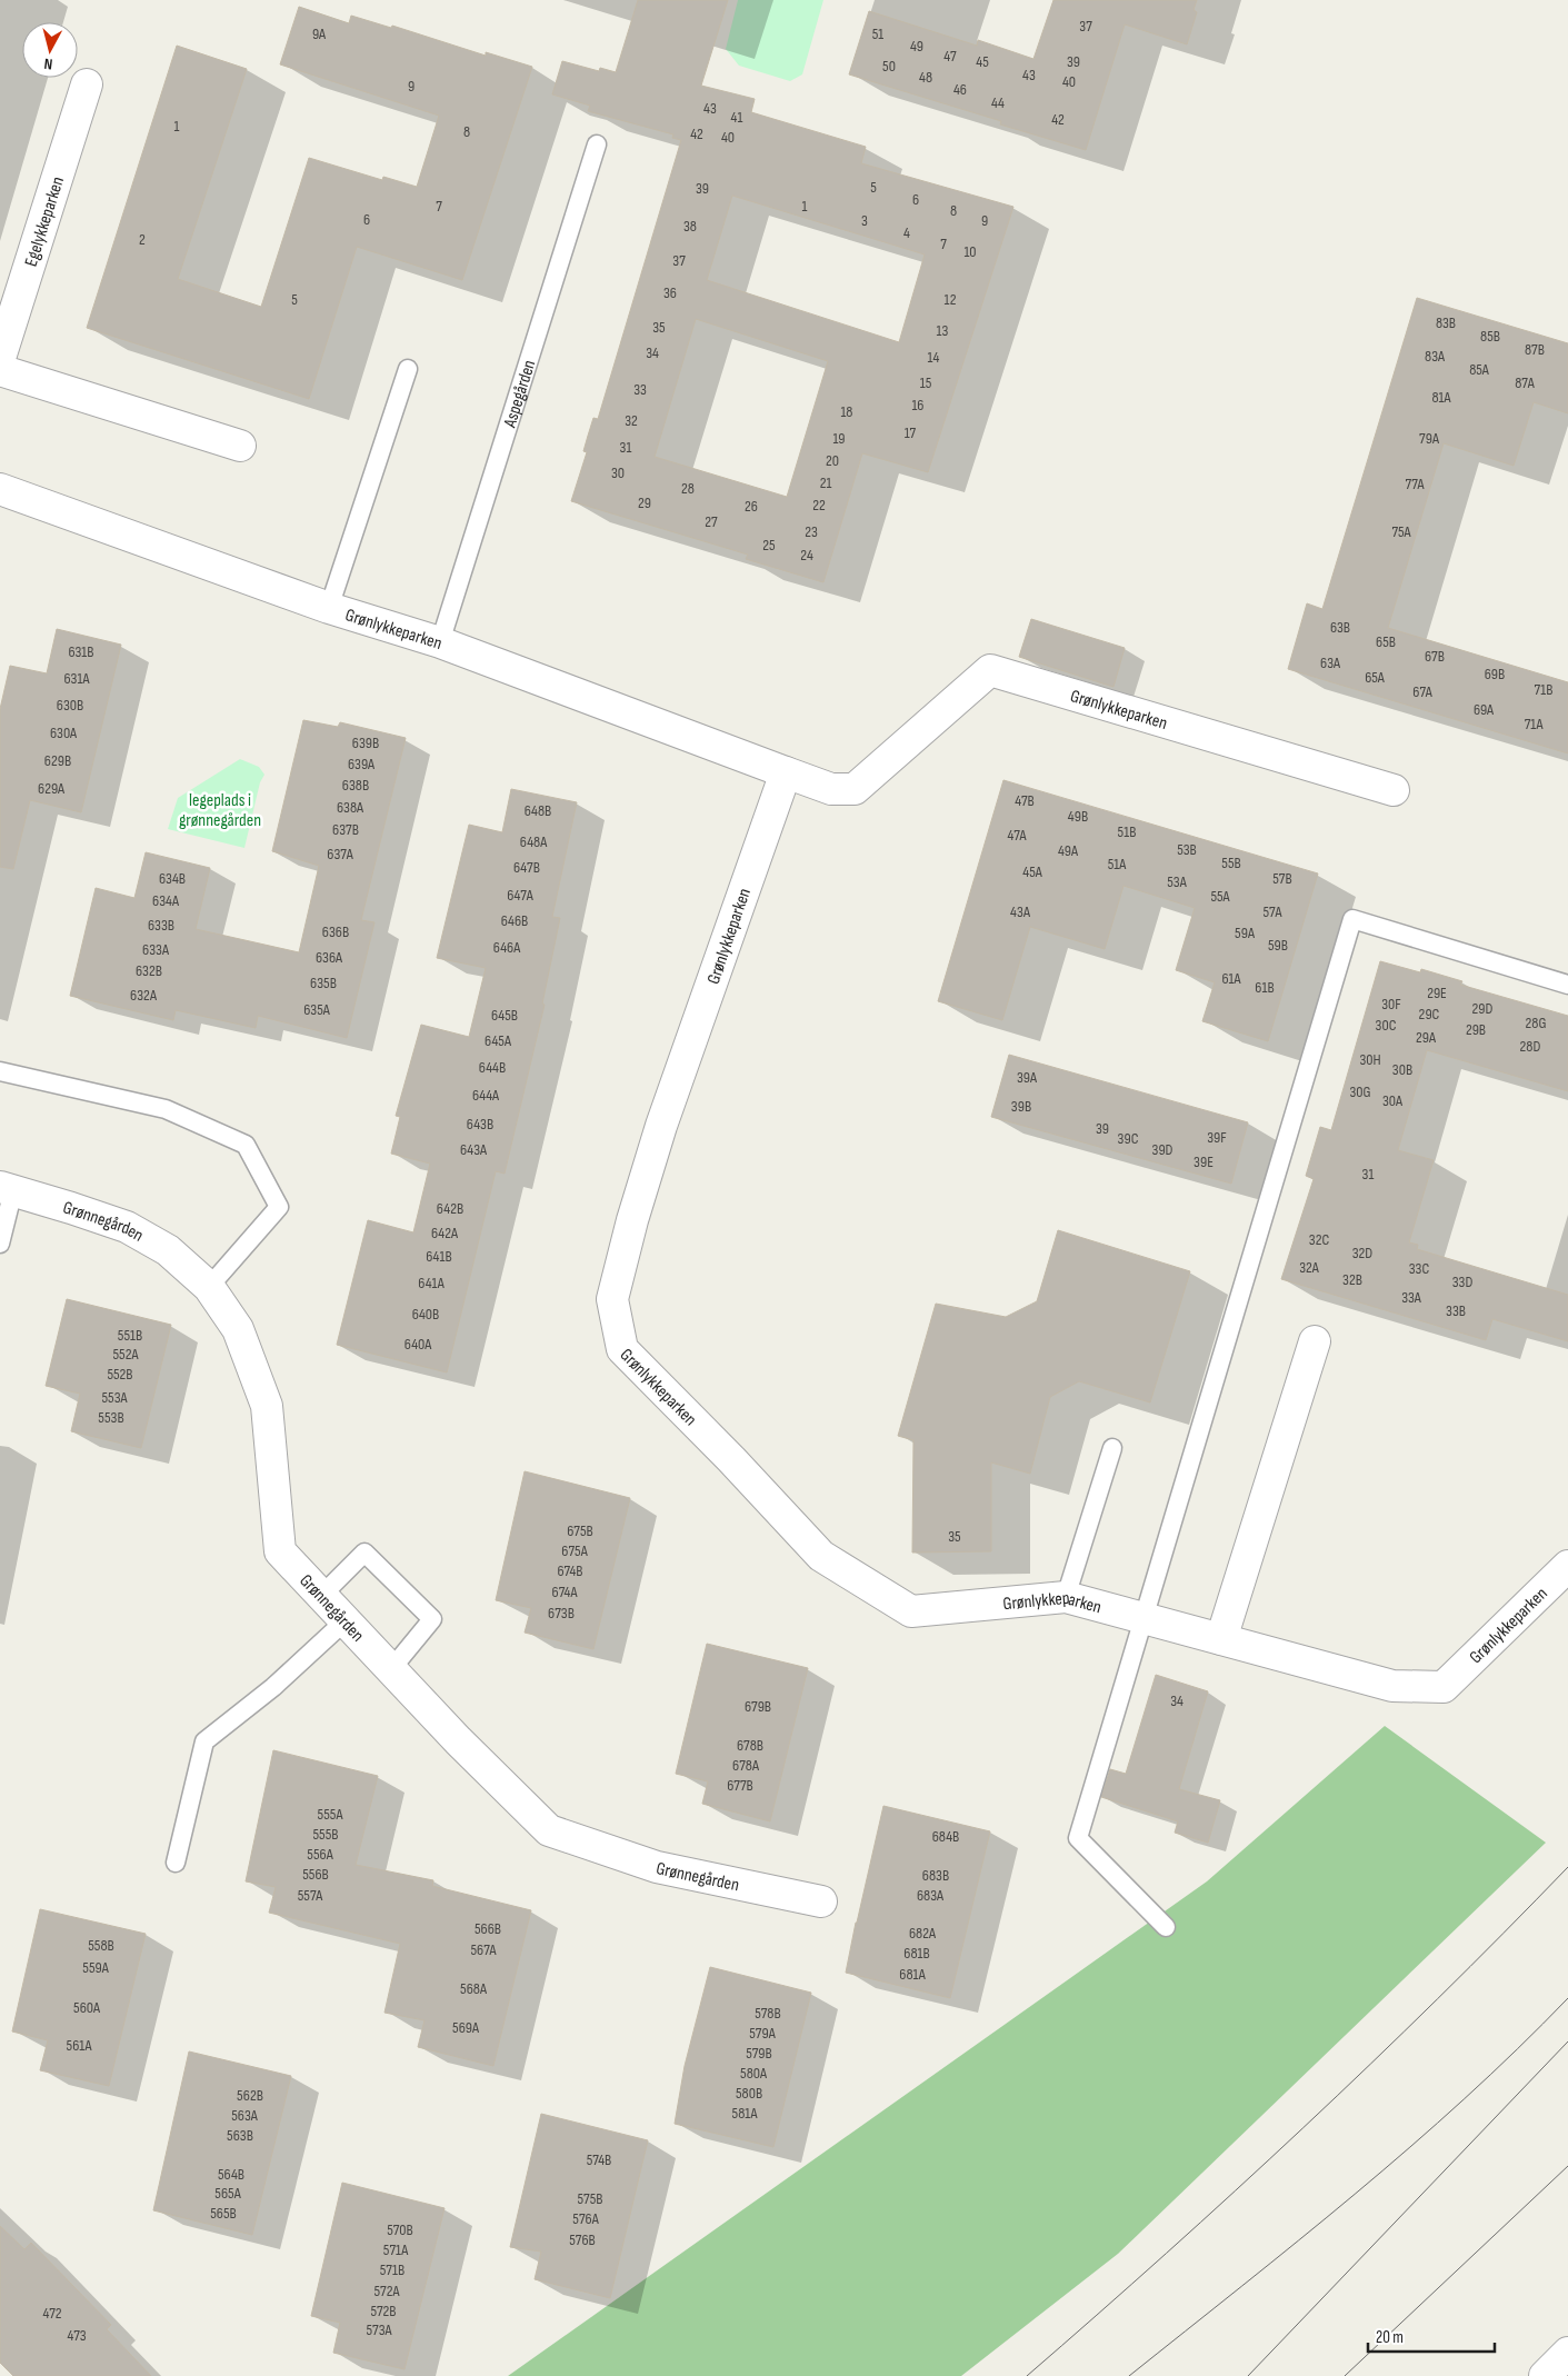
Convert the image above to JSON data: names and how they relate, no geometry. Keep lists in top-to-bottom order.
{
  "streets": {
    "street": ["Egelykkeparken", "Grønlykkeparken", "Grønnegården"],
    "lane": ["Aspegården"]
  },
  "crossings": [
    ["Aspegården", "Grønlykkeparken"]
  ],
  "parks": ["legeplads i grønnegården"],
  "house_numbers": [
    "37",
    "9A",
    "51",
    "49",
    "47",
    "45",
    "39",
    "50",
    "43",
    "48",
    "40",
    "9",
    "46",
    "44",
    "43",
    "41",
    "42",
    "1",
    "8",
    "42",
    "40",
    "5",
    "39",
    "6",
    "7",
    "1",
    "8",
    "6",
    "3",
    "9",
    "38",
    "4",
    "2",
    "7",
    "10",
    "37",
    "36",
    "5",
    "12",
    "83B",
    "35",
    "13",
    "85B",
    "87B",
    "34",
    "83A",
    "14",
    "85A",
    "15",
    "87A",
    "33",
    "81A",
    "16",
    "18",
    "32",
    "17",
    "19",
    "79A",
    "31",
    "20",
    "30",
    "21",
    "77A",
    "28",
    "29",
    "22",
    "26",
    "27",
    "23",
    "75A",
    "25",
    "24",
    "63B",
    "65B",
    "631B",
    "67B",
    "63A",
    "69B",
    "65A",
    "631A",
    "71B",
    "67A",
    "630B",
    "69A",
    "71A",
    "630A",
    "639B",
    "629B",
    "639A",
    "638B",
    "629A",
    "47B",
    "638A",
    "648B",
    "49B",
    "637B",
    "51B",
    "47A",
    "648A",
    "53B",
    "49A",
    "637A",
    "55B",
    "51A",
    "647B",
    "45A",
    "634B",
    "57B",
    "53A",
    "647A",
    "55A",
    "634A",
    "43A",
    "57A",
    "646B",
    "633B",
    "636B",
    "59A",
    "59B",
    "646A",
    "633A",
    "636A",
    "632B",
    "61A",
    "635B",
    "61B",
    "29E",
    "632A",
    "30F",
    "29D",
    "635A",
    "29C",
    "645B",
    "28G",
    "30C",
    "29B",
    "29A",
    "645A",
    "28D",
    "30H",
    "644B",
    "30B",
    "39A",
    "30G",
    "644A",
    "30A",
    "39B",
    "643B",
    "39",
    "39F",
    "39C",
    "643A",
    "39D",
    "39E",
    "31",
    "642B",
    "642A",
    "32C",
    "32D",
    "641B",
    "32A",
    "33C",
    "32B",
    "33D",
    "641A",
    "33A",
    "33B",
    "640B",
    "551B",
    "640A",
    "552A",
    "552B",
    "553A",
    "553B",
    "675B",
    "35",
    "675A",
    "674B",
    "674A",
    "673B",
    "34",
    "679B",
    "678B",
    "678A",
    "677B",
    "555A",
    "555B",
    "684B",
    "556A",
    "556B",
    "683B",
    "557A",
    "683A",
    "566B",
    "682A",
    "558B",
    "567A",
    "681B",
    "559A",
    "681A",
    "568A",
    "560A",
    "578B",
    "569A",
    "579A",
    "561A",
    "579B",
    "580A",
    "580B",
    "562B",
    "581A",
    "563A",
    "563B",
    "574B",
    "564B",
    "565A",
    "575B",
    "565B",
    "576A",
    "570B",
    "576B",
    "571A",
    "571B",
    "572A",
    "572B",
    "472",
    "573A",
    "473"
  ],
  "scale_bar": "20 m",
  "north": "bottom"
}
